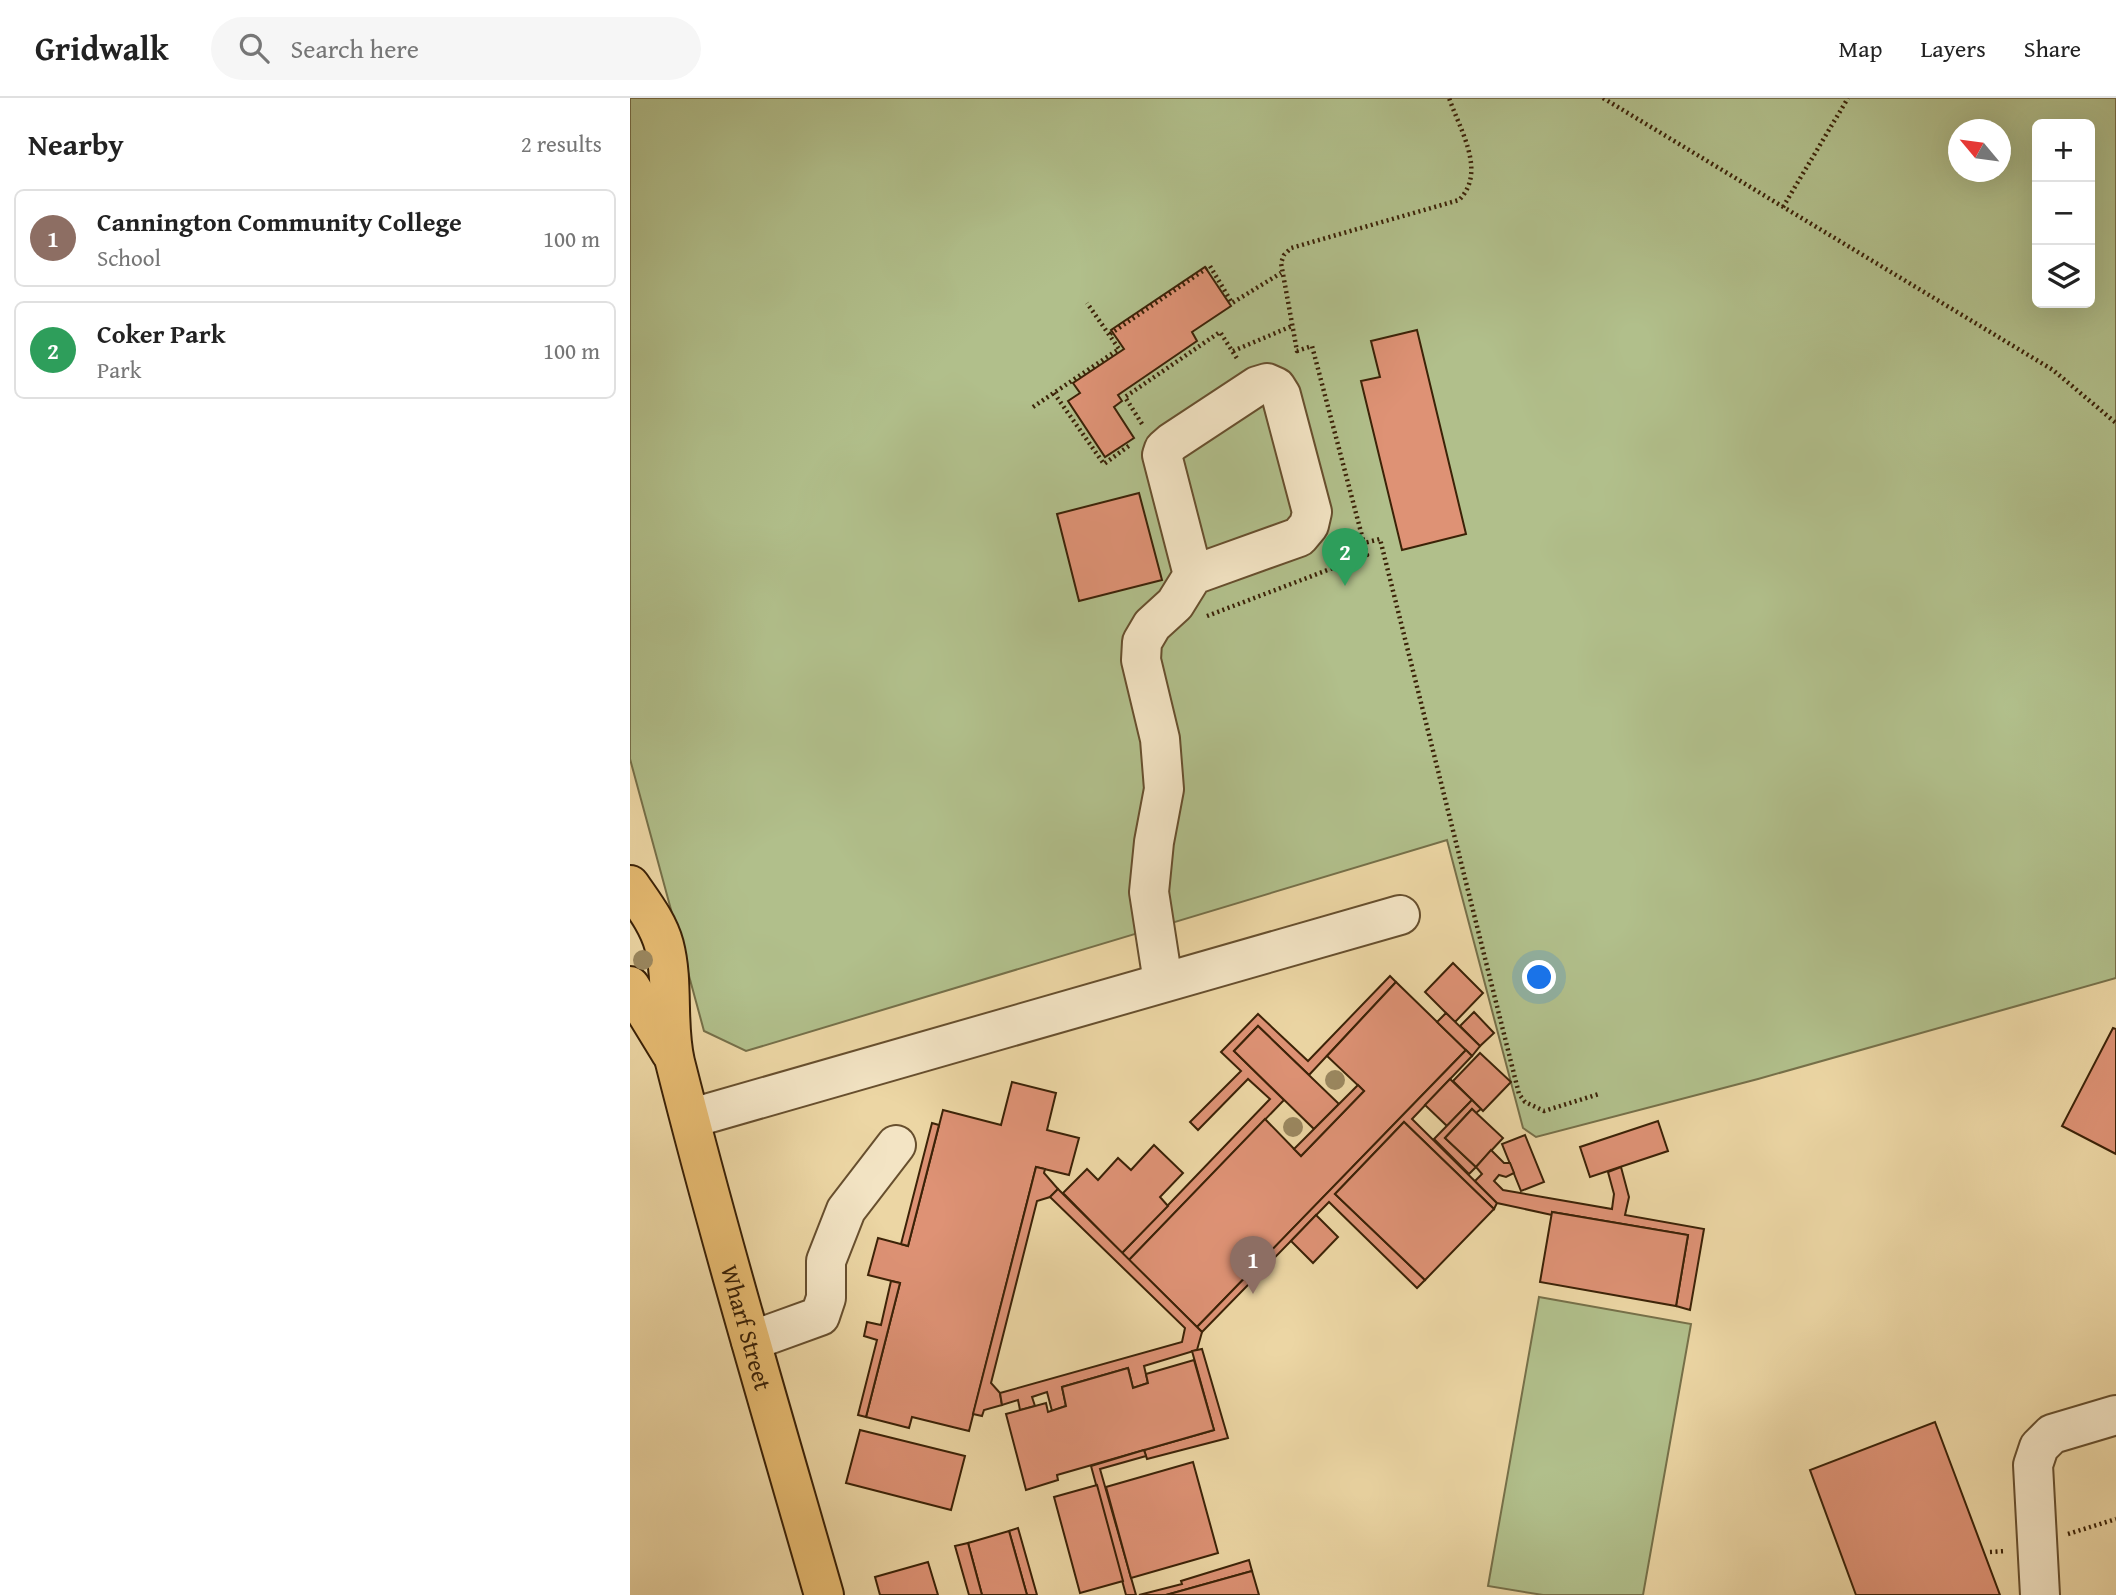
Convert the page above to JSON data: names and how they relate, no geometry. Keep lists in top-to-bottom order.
{
  "streets": {
    "main road": ["Wharf Street"]
  },
  "north": "top left",
  "page": {
    "header": "Gridwalk",
    "search": "Search here",
    "nav": ["Map", "Layers", "Share"],
    "heading": ["Nearby", "2 results"],
    "map_buttons": ["+", "−"],
    "list": [
      {
        "mark": "1",
        "name": "Cannington Community College",
        "note": "School",
        "value": "100 m"
      },
      {
        "mark": "2",
        "name": "Coker Park",
        "note": "Park",
        "value": "100 m"
      }
    ],
    "pins": ["2", "1"]
  }
}
